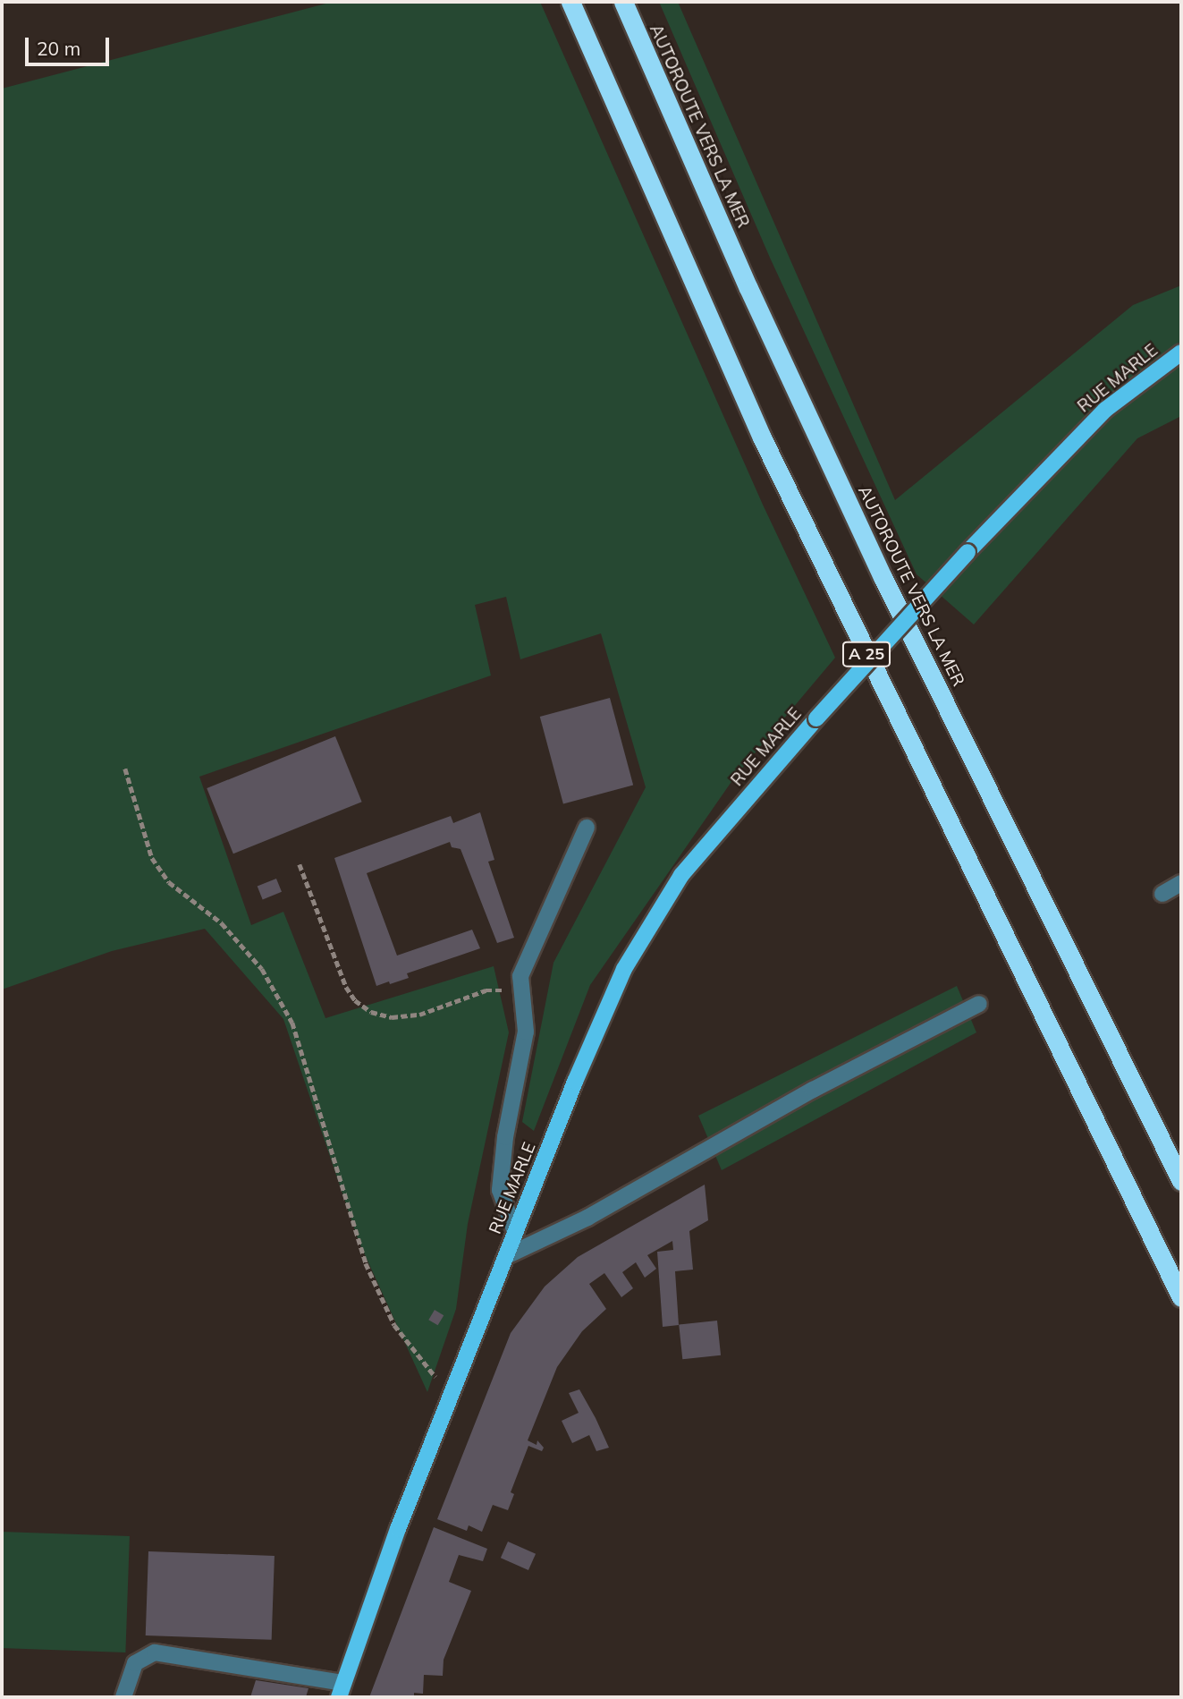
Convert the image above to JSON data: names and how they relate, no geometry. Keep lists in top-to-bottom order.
{
  "streets": {
    "highway": ["AUTOROUTE VERS LA MER", "A 25"],
    "main road": ["RUE MARLE"]
  },
  "scale_bar": "20 m"
}
